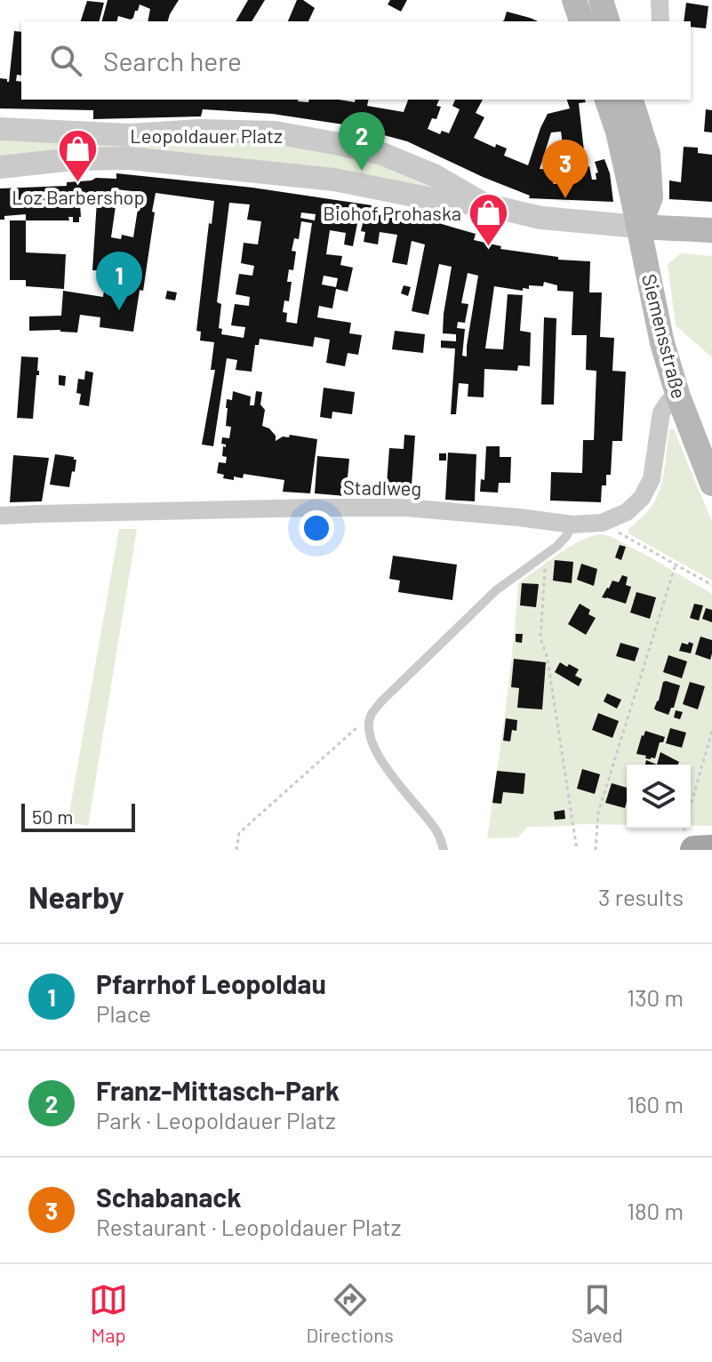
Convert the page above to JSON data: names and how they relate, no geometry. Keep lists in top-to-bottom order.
{
  "streets": {
    "main road": ["Siemensstraße"],
    "street": ["Leopoldauer Platz", "Stadlweg"]
  },
  "crossings": [
    ["Leopoldauer Platz", "Siemensstraße"],
    ["Siemensstraße", "Stadlweg"]
  ],
  "places": {
    "shop": ["Loz Barbershop", "Biohof Prohaska"]
  },
  "scale_bar": "50 m",
  "page": {
    "search": "Search here",
    "pins": ["2", "3", "1"],
    "scale": "50 m",
    "heading": ["Nearby", "3 results"],
    "list": [
      {
        "mark": "1",
        "name": "Pfarrhof Leopoldau",
        "note": "Place",
        "value": "130 m"
      },
      {
        "mark": "2",
        "name": "Franz-Mittasch-Park",
        "note": "Park · Leopoldauer Platz",
        "value": "160 m"
      },
      {
        "mark": "3",
        "name": "Schabanack",
        "note": "Restaurant · Leopoldauer Platz",
        "value": "180 m"
      }
    ],
    "nav": ["Map", "Directions", "Saved"]
  }
}
